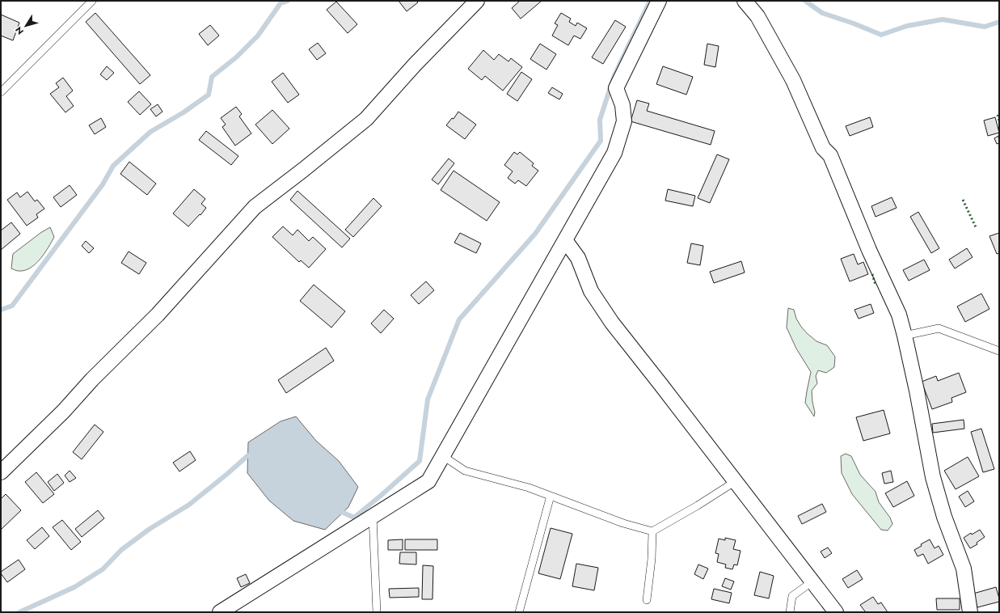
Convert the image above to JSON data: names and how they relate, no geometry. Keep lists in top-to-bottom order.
{
  "north": "bottom left"
}
